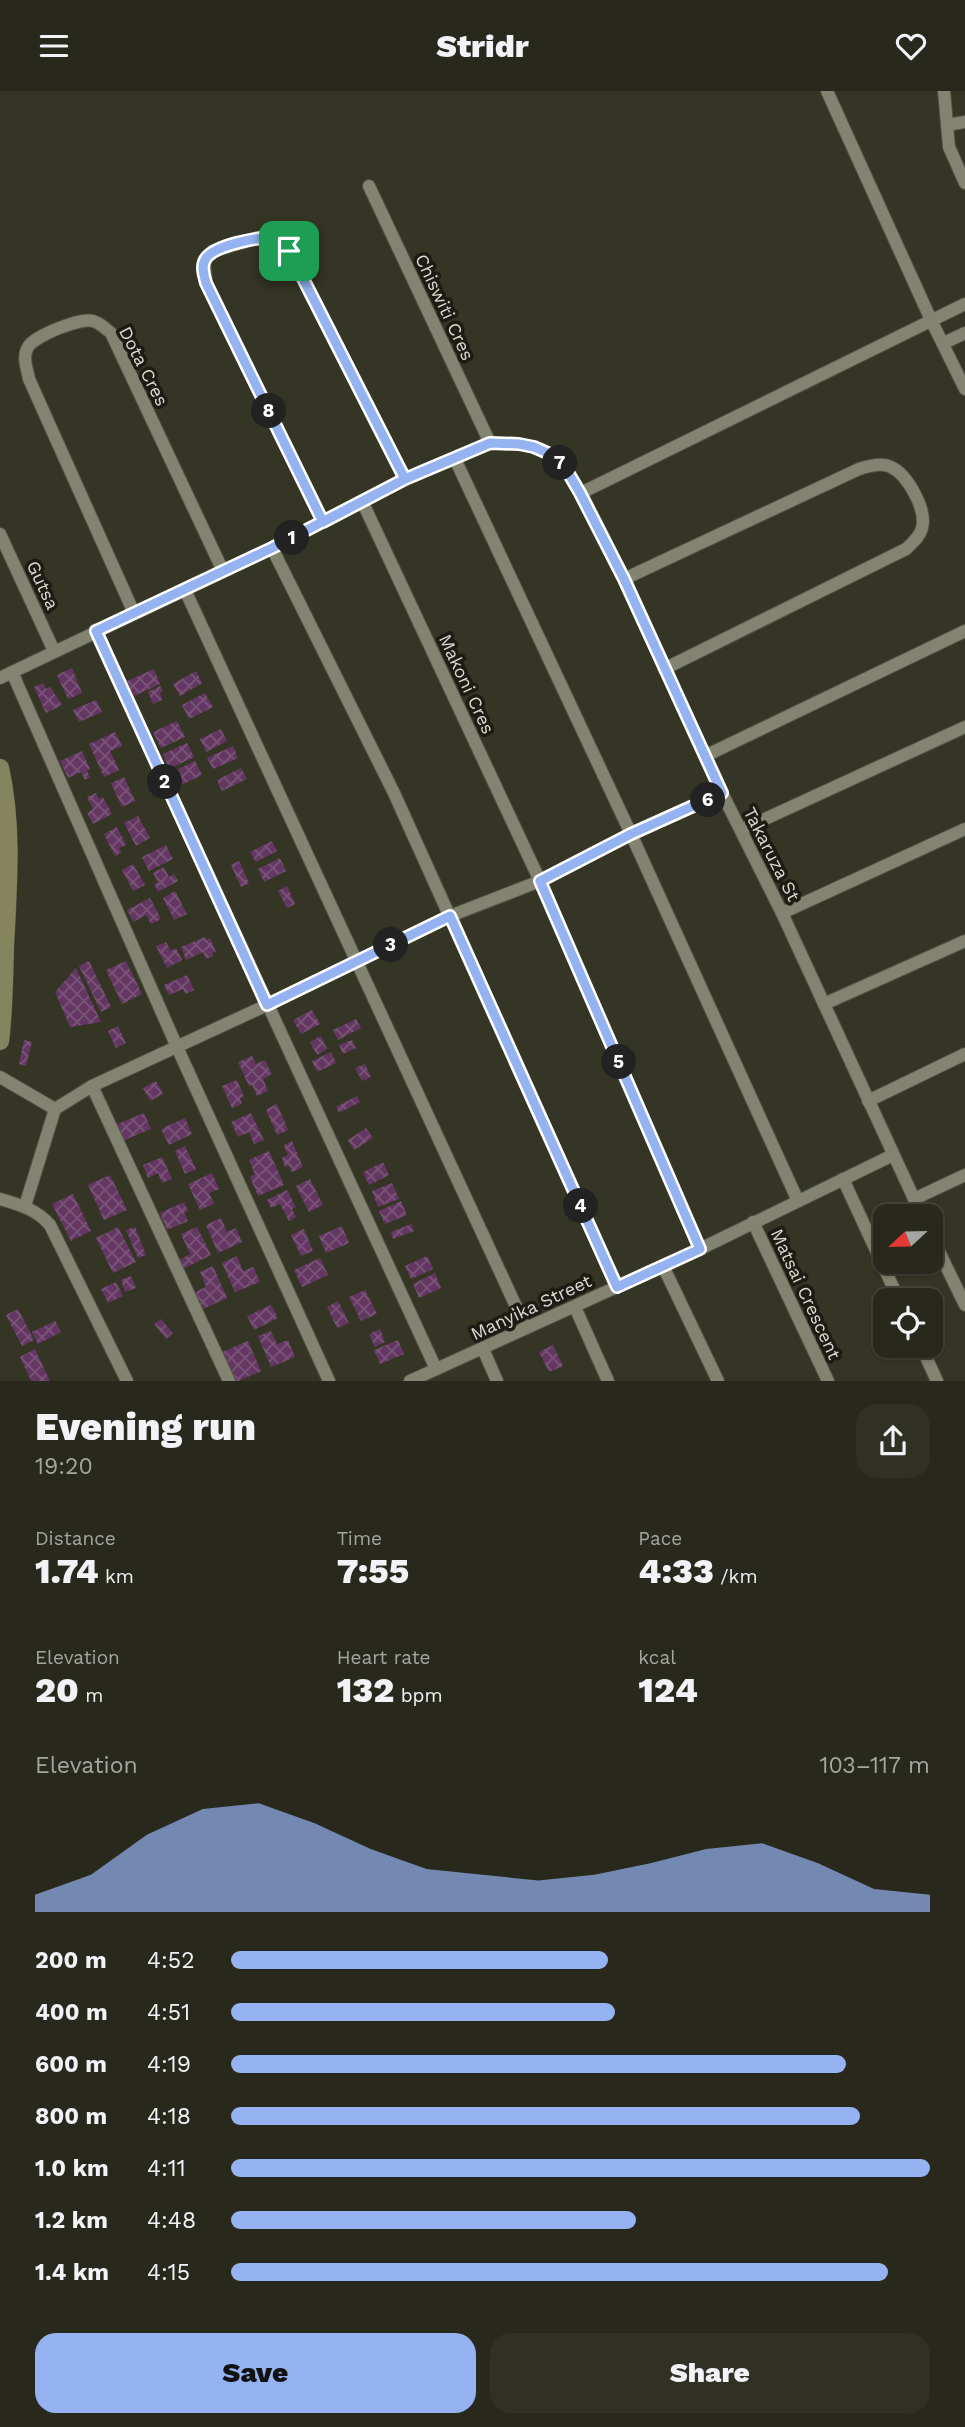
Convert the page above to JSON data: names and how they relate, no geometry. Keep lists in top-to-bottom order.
{
  "streets": {
    "street": [
      "Chiswiti Cres",
      "Dota Cres",
      "Gutsa",
      "Makoni Cres",
      "Takaruza St",
      "Matsai Crescent",
      "Manyika Street"
    ]
  },
  "crossings": [
    ["Chiswiti Cres", "Takaruza St"],
    ["Dota Cres", "Takaruza St"],
    ["Gutsa", "Takaruza St"],
    ["Makoni Cres", "Takaruza St"],
    ["Makoni Cres", "Manyika Street"],
    ["Takaruza St", "Manyika Street"],
    ["Matsai Crescent", "Manyika Street"]
  ],
  "north": "left",
  "page": {
    "header": "Stridr",
    "pins": [
      "8",
      "7",
      "1",
      "2",
      "6",
      "3",
      "5",
      "4"
    ],
    "heading": ["Evening run", "19:20"],
    "stats": [
      ["Distance", "1.74 km"],
      ["Time", "7:55"],
      ["Pace", "4:33 /km"],
      ["Elevation", "20 m"],
      ["Heart rate", "132 bpm"],
      ["kcal", "124"]
    ],
    "chart": ["Elevation", "103–117 m"],
    "list": [
      {
        "name": "200 m",
        "note": "4:52"
      },
      {
        "name": "400 m",
        "note": "4:51"
      },
      {
        "name": "600 m",
        "note": "4:19"
      },
      {
        "name": "800 m",
        "note": "4:18"
      },
      {
        "name": "1.0 km",
        "note": "4:11"
      },
      {
        "name": "1.2 km",
        "note": "4:48"
      },
      {
        "name": "1.4 km",
        "note": "4:15"
      }
    ],
    "buttons": ["Save", "Share"]
  }
}
